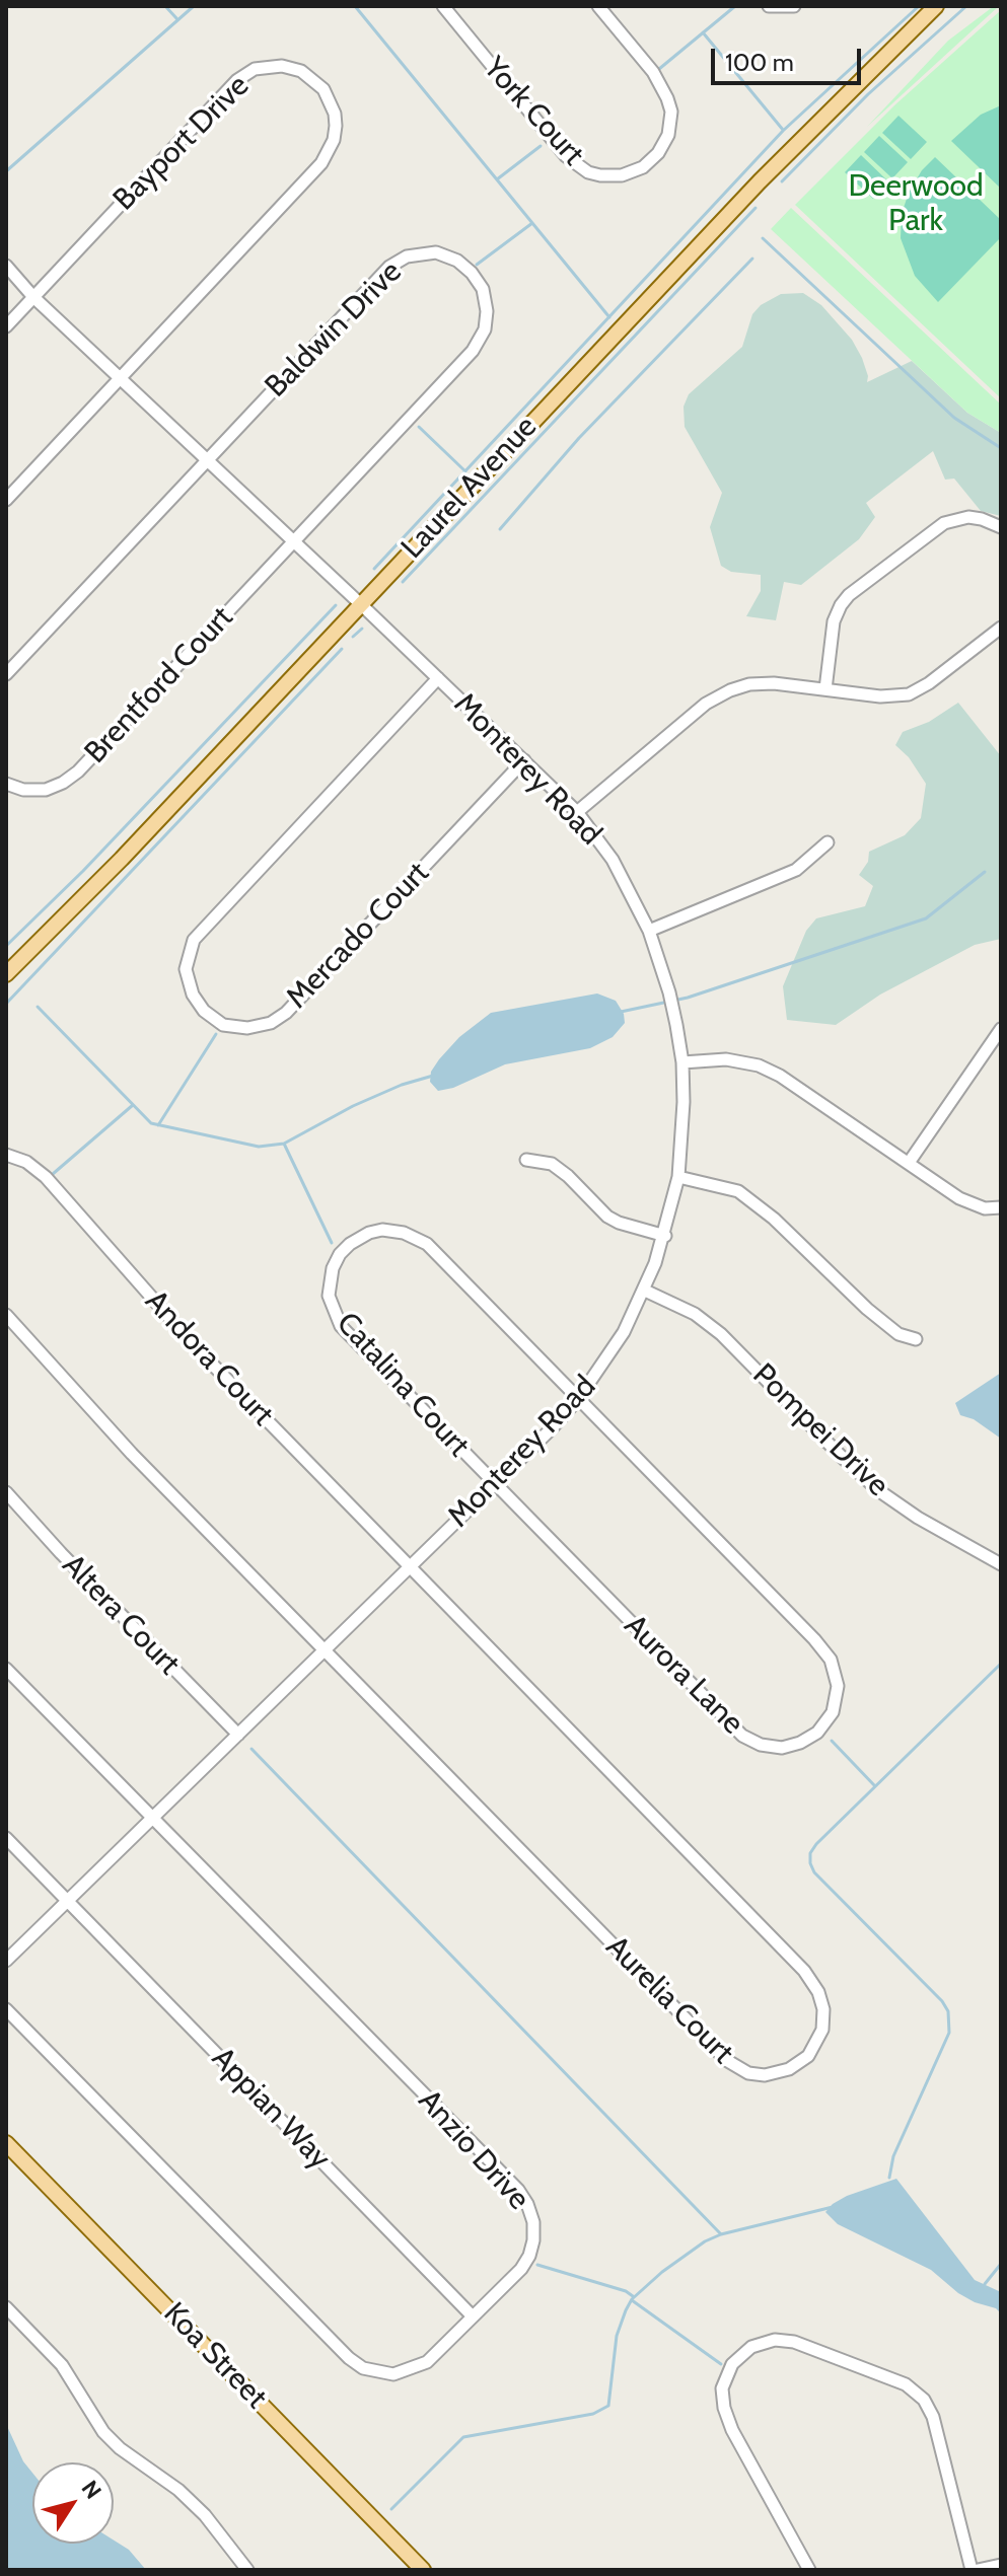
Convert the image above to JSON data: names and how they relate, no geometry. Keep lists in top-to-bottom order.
{
  "streets": {
    "main road": ["Laurel Avenue", "Koa Street"],
    "street": [
      "York Court",
      "Bayport Drive",
      "Baldwin Drive",
      "Brentford Court",
      "Monterey Road",
      "Mercado Court",
      "Andora Court",
      "Catalina Court",
      "Pompei Drive",
      "Altera Court",
      "Aurora Lane",
      "Aurelia Court",
      "Appian Way",
      "Anzio Drive"
    ]
  },
  "crossings": [
    ["Bayport Drive", "Monterey Road"],
    ["Baldwin Drive", "Brentford Court"],
    ["Baldwin Drive", "Monterey Road"],
    ["Laurel Avenue", "Monterey Road"],
    ["Brentford Court", "Monterey Road"],
    ["Monterey Road", "Mercado Court"],
    ["Monterey Road", "Andora Court"],
    ["Monterey Road", "Catalina Court"],
    ["Monterey Road", "Pompei Drive"],
    ["Monterey Road", "Altera Court"],
    ["Monterey Road", "Aurora Lane"],
    ["Monterey Road", "Aurelia Court"],
    ["Monterey Road", "Appian Way"],
    ["Monterey Road", "Anzio Drive"],
    ["Andora Court", "Aurelia Court"],
    ["Catalina Court", "Aurora Lane"],
    ["Appian Way", "Anzio Drive"]
  ],
  "parks": ["Deerwood Park"],
  "scale_bar": "100 m",
  "north": "top right"
}
